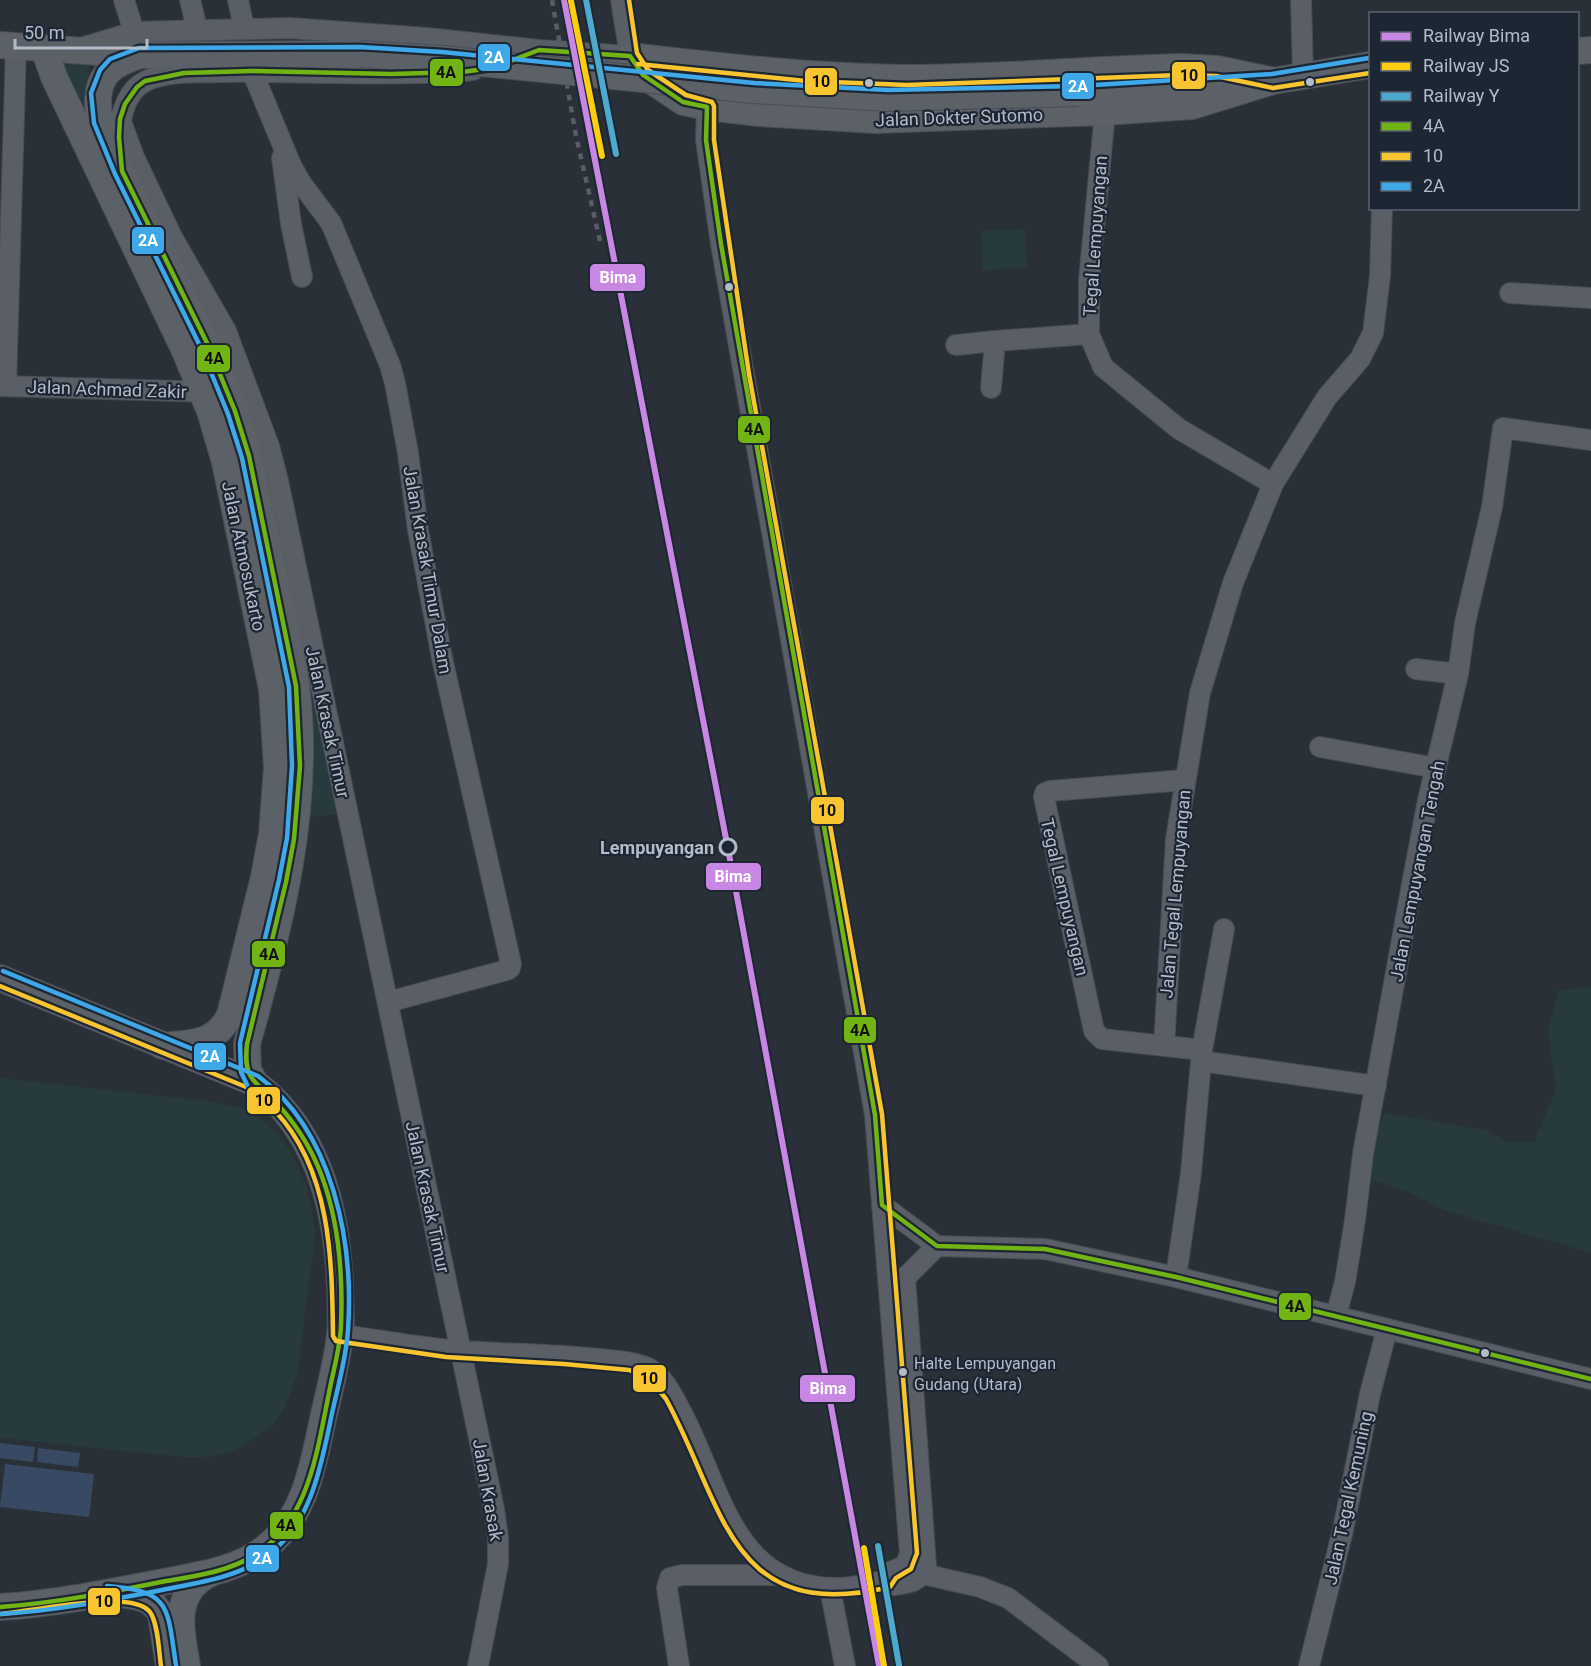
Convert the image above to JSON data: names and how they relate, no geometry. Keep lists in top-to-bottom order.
{
  "streets": {
    "main road": ["Jalan Dokter Sutomo", "Jalan Atmosukarto"],
    "street": [
      "Tegal Lempuyangan",
      "Jalan Achmad Zakir",
      "Jalan Krasak Timur Dalam",
      "Jalan Krasak Timur",
      "Jalan Lempuyangan Tengah",
      "Jalan Tegal Lempuyangan",
      "Jalan Krasak",
      "Jalan Tegal Kemuning"
    ]
  },
  "crossings": [
    ["Jalan Dokter Sutomo", "Tegal Lempuyangan"],
    ["Tegal Lempuyangan", "Jalan Tegal Lempuyangan"],
    ["Jalan Achmad Zakir", "Jalan Atmosukarto"],
    ["Jalan Atmosukarto", "Jalan Krasak Timur"],
    ["Jalan Krasak Timur Dalam", "Jalan Krasak Timur"],
    ["Jalan Krasak Timur", "Jalan Krasak"]
  ],
  "places": ["Lempuyangan", "Halte Lempuyangan Gudang (Utara)"],
  "lines": [
    "rail line Bima",
    "rail line Y",
    "transit line 10",
    "rail line JS",
    "transit line 2A",
    "transit line 4A"
  ],
  "legend": [
    "Railway Bima",
    "Railway JS",
    "Railway Y",
    "4A",
    "10",
    "2A"
  ],
  "scale_bar": "50 m"
}
